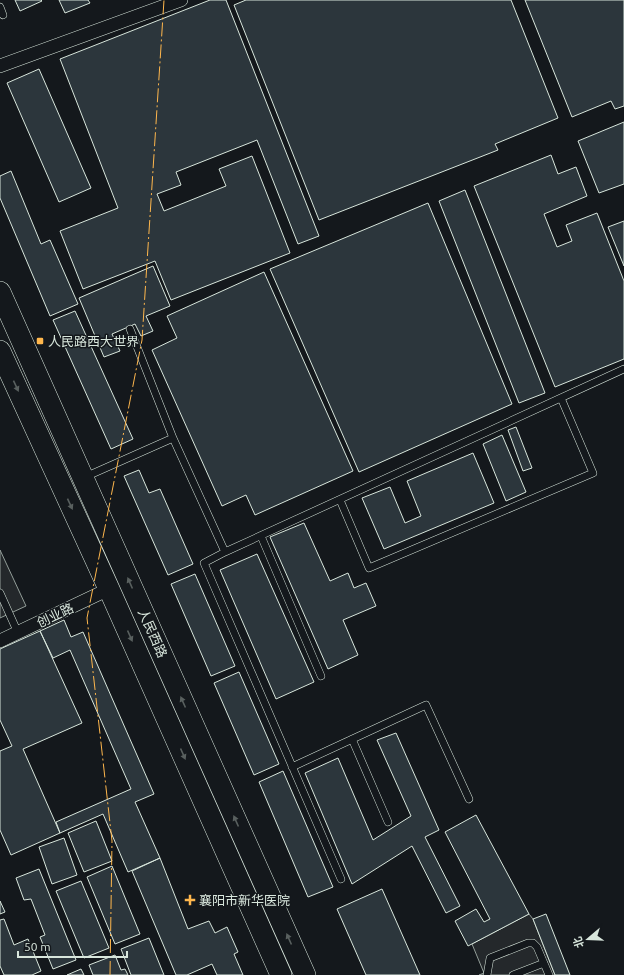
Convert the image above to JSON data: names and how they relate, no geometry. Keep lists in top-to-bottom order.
{
  "streets": {
    "main road": ["人民西路"],
    "street": ["创业路"]
  },
  "crossings": [
    ["创业路", "人民西路"]
  ],
  "places": {
    "transit": ["人民路西大世界"],
    "health": ["襄阳市新华医院"]
  },
  "scale_bar": "50 m",
  "north": "left"
}
